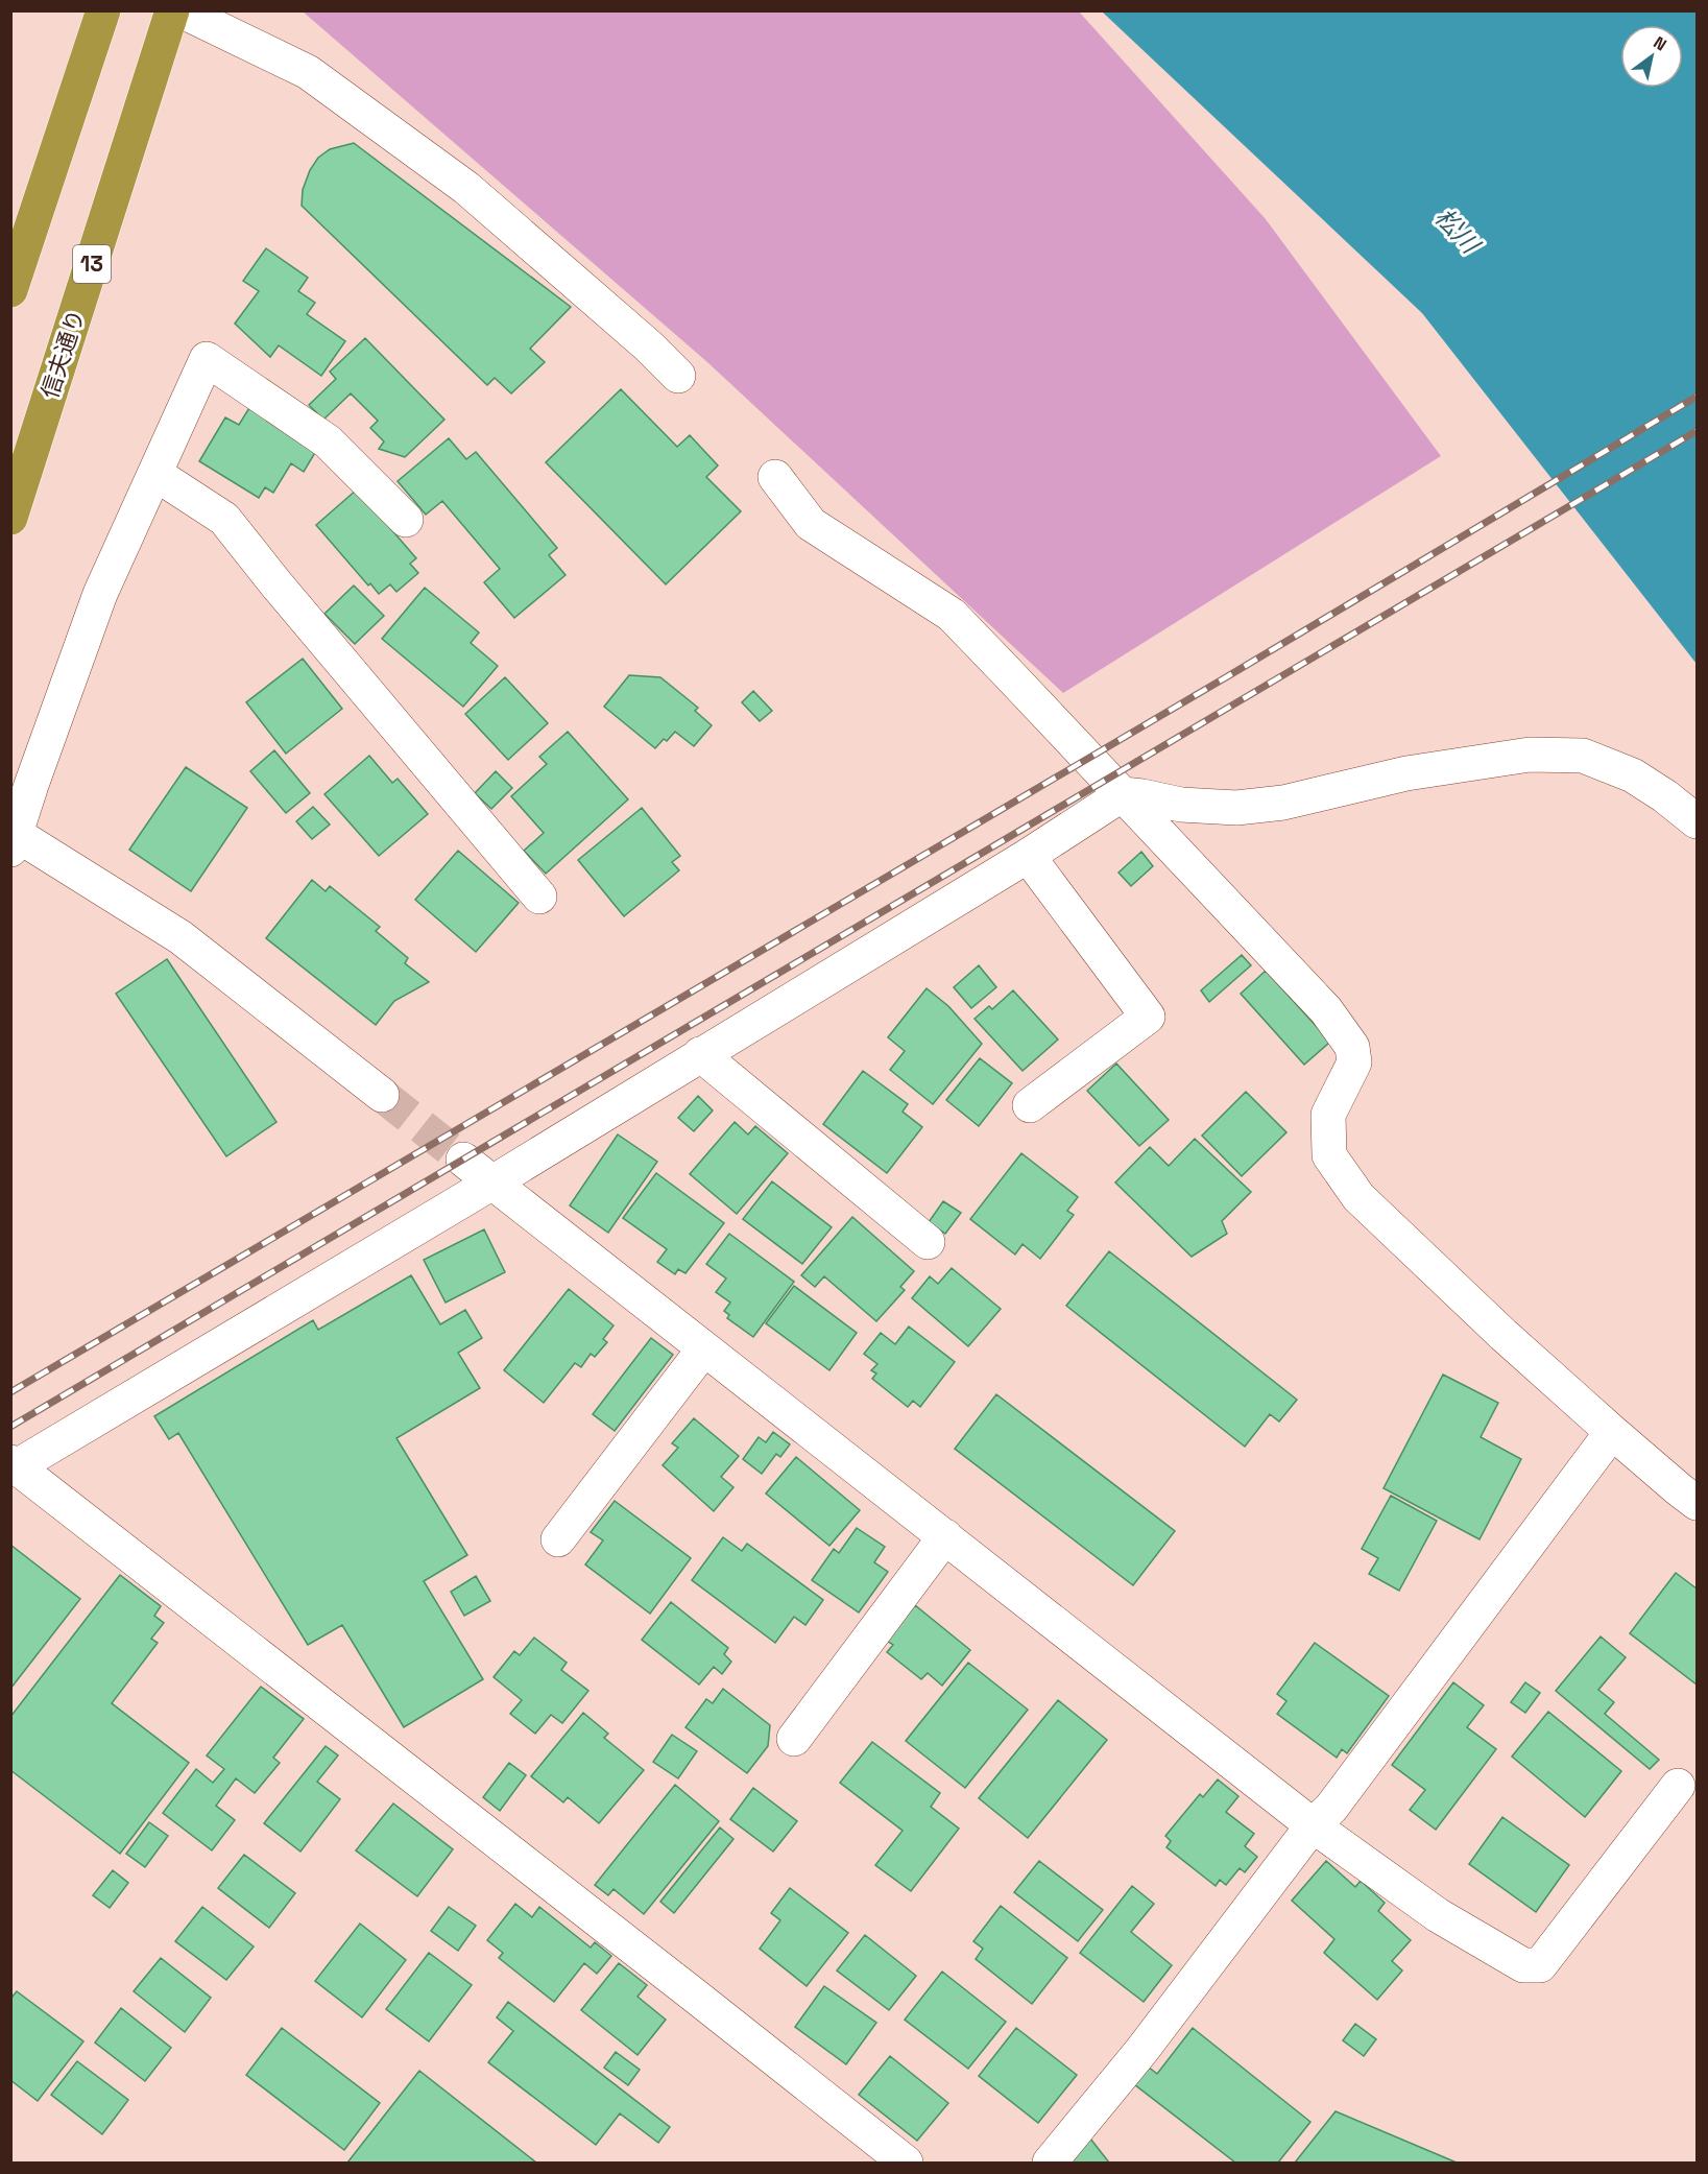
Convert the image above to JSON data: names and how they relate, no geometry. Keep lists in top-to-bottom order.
{
  "streets": {
    "highway": ["13", "信夫通り"]
  },
  "water": ["松川"],
  "north": "top right"
}
